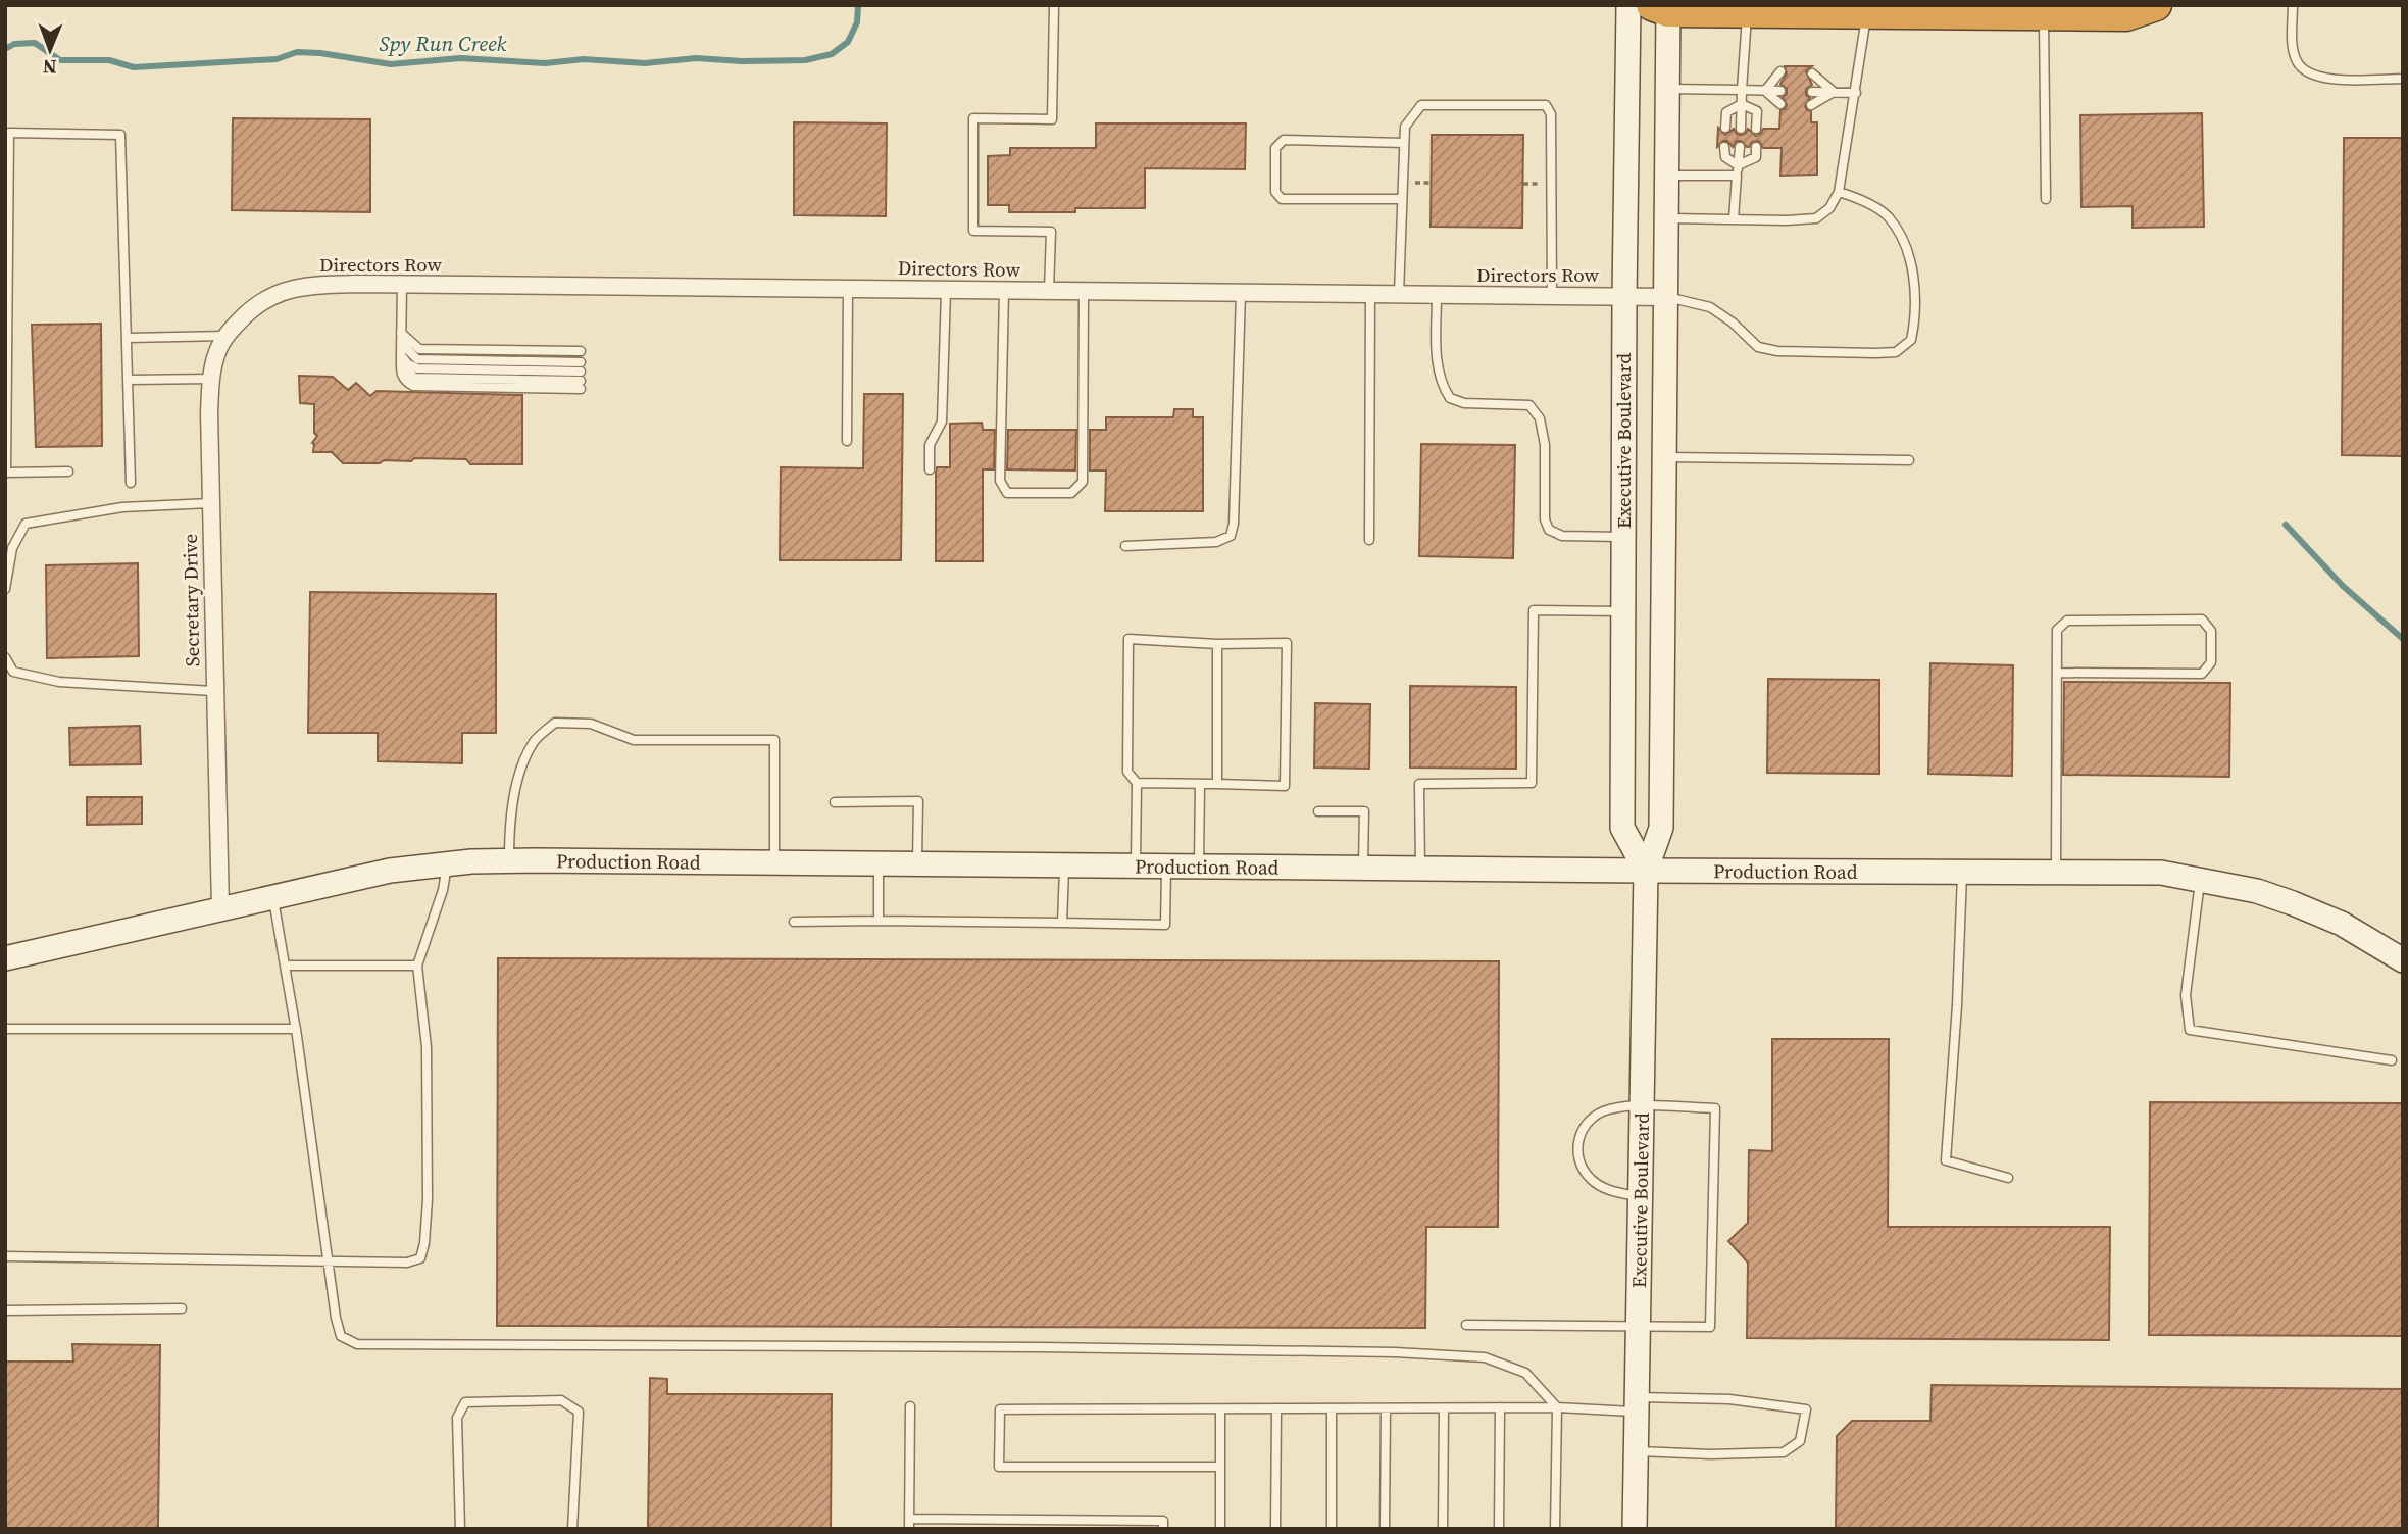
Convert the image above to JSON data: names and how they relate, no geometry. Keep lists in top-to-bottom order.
{
  "streets": {
    "street": [
      "Directors Row",
      "Executive Boulevard",
      "Secretary Drive",
      "Production Road"
    ]
  },
  "crossings": [
    ["Directors Row", "Executive Boulevard"],
    ["Directors Row", "Secretary Drive"],
    ["Executive Boulevard", "Production Road"],
    ["Secretary Drive", "Production Road"]
  ],
  "water": ["Spy Run Creek"],
  "north": "bottom"
}
